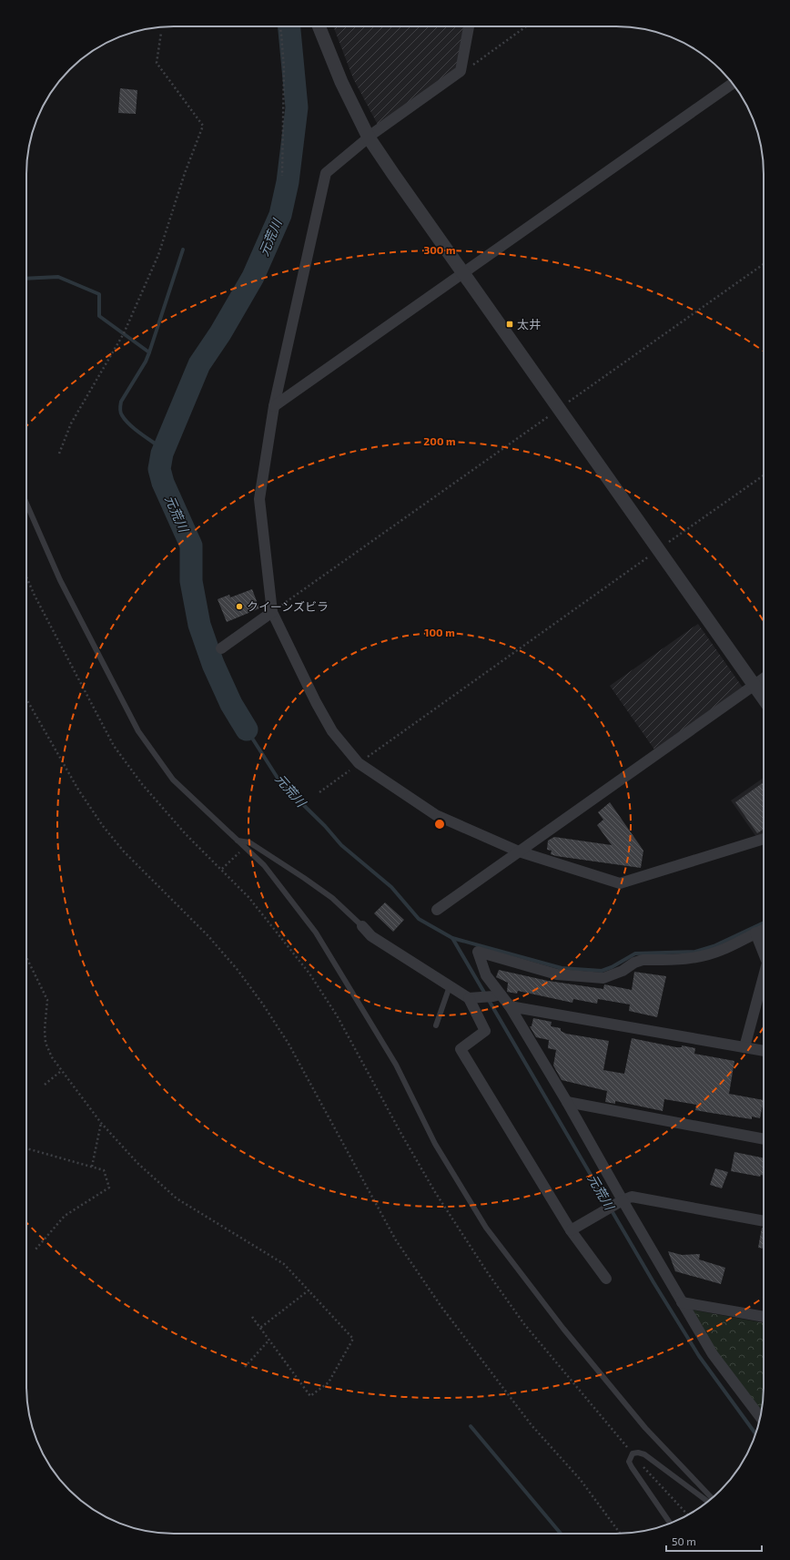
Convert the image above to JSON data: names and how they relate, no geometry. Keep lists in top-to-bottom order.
{
  "water": ["元荒川"],
  "places": {
    "transit": ["太井"],
    "other": ["クイーンズビラ"]
  },
  "scale_bar": "50 m",
  "rings": ["300 m", "200 m", "100 m"]
}
